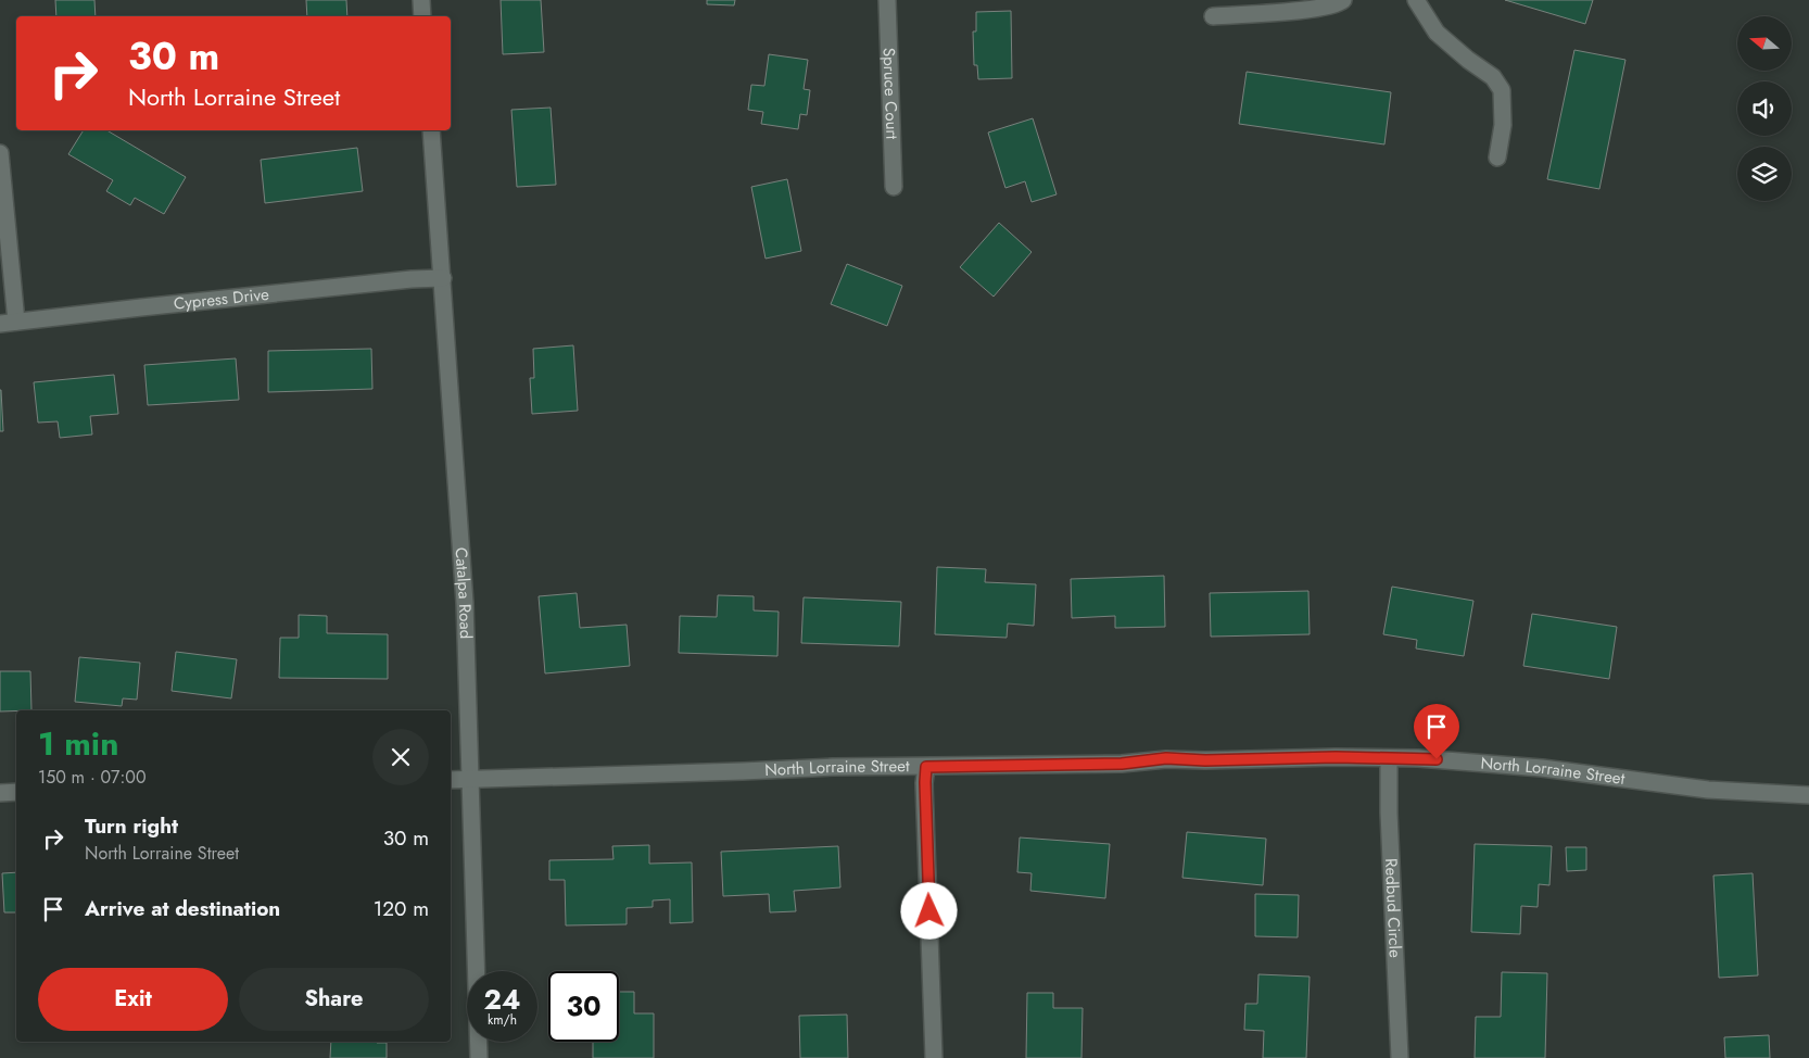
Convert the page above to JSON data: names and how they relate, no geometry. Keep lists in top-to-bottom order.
{
  "streets": {
    "street": [
      "Spruce Court",
      "Cypress Drive",
      "Catalpa Road",
      "North Lorraine Street",
      "Redbud Circle"
    ]
  },
  "crossings": [
    ["Cypress Drive", "Catalpa Road"],
    ["Catalpa Road", "North Lorraine Street"],
    ["North Lorraine Street", "Redbud Circle"]
  ],
  "north": "left",
  "page": {
    "turn": ["30 m", "North Lorraine Street"],
    "heading": ["1 min", "150 m · 07:00"],
    "list": [
      {
        "name": "Turn right",
        "note": "North Lorraine Street",
        "value": "30 m"
      },
      {
        "name": "Arrive at destination",
        "value": "120 m"
      }
    ],
    "buttons": ["Exit", "Share"],
    "speed": "24 km/h",
    "limit": "30"
  }
}
